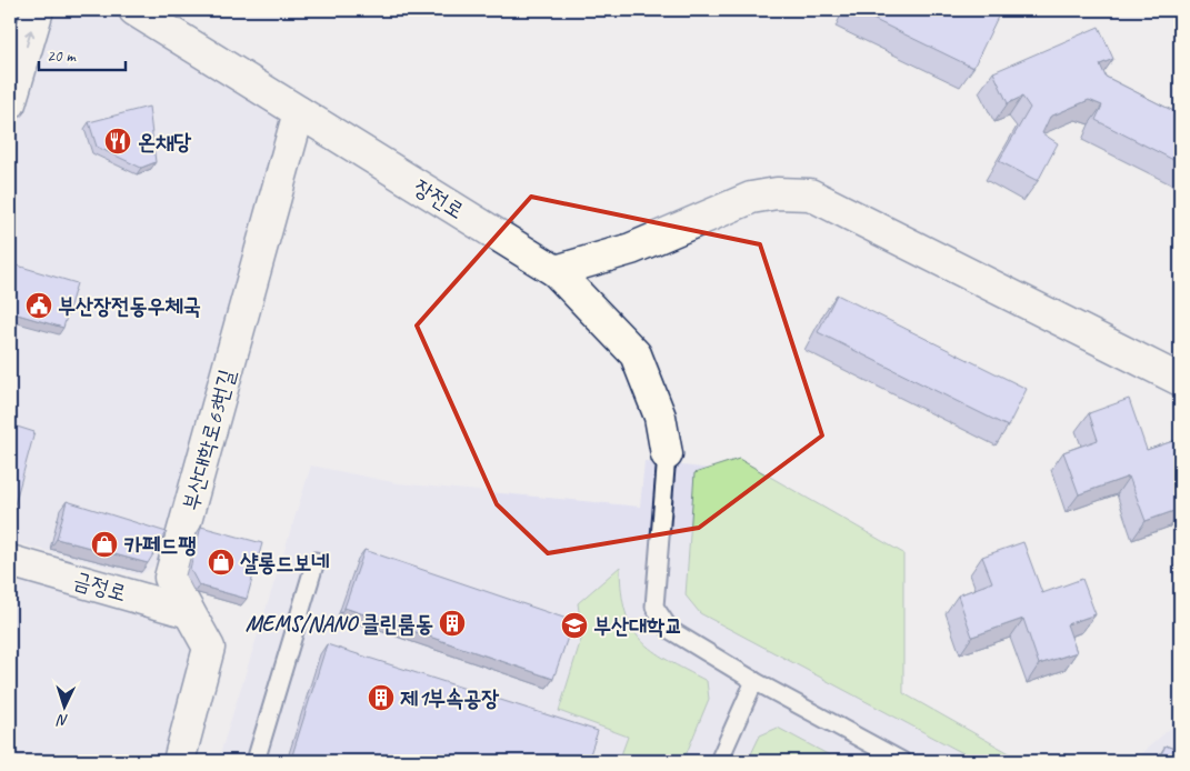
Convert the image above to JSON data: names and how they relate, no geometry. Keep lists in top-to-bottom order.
{
  "streets": {
    "street": ["장전로", "부산대학로63번길", "금정로"]
  },
  "crossings": [
    ["장전로", "부산대학로63번길"],
    ["부산대학로63번길", "금정로"]
  ],
  "places": {
    "restaurant": ["온채당"],
    "public building": ["부산장전동우체국"],
    "shop": ["카페드팽", "샬롱드보네"],
    "building": ["MEMS/NANO 클린룸동", "제1부속공장"],
    "school or university": ["부산대학교"]
  },
  "scale_bar": "20 m",
  "north": "bottom"
}
